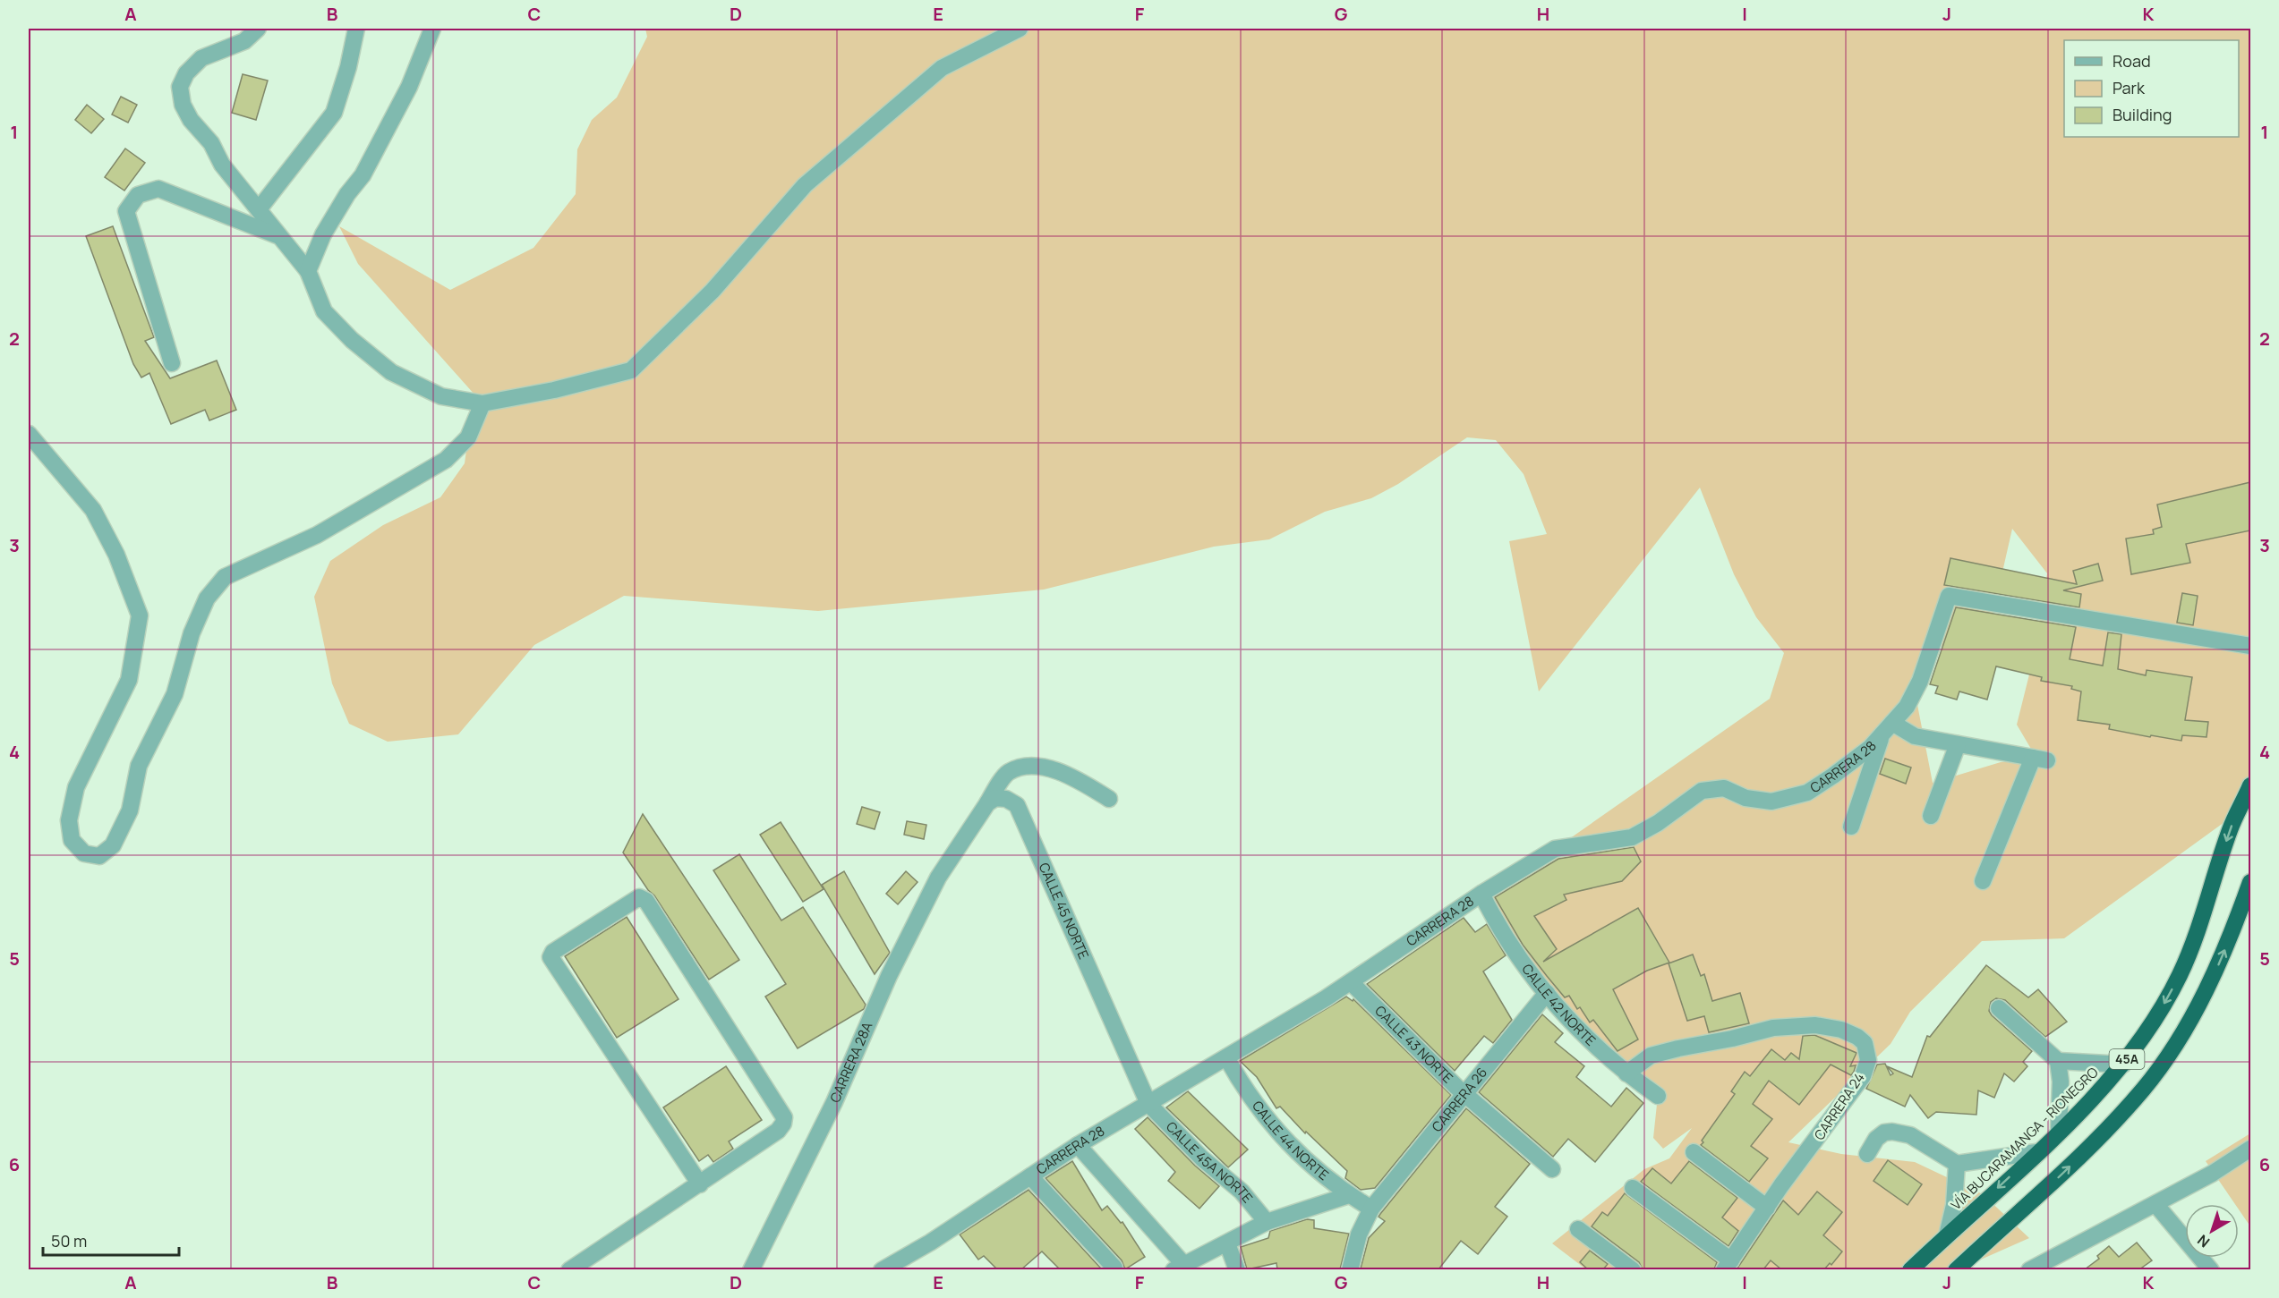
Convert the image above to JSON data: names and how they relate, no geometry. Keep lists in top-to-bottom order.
{
  "streets": {
    "highway": ["45A", "VÍA BUCARAMANGA - RIONEGRO"],
    "street": [
      "CARRERA 28",
      "CALLE 45 NORTE",
      "CALLE 42 NORTE",
      "CALLE 43 NORTE",
      "CARRERA 28A",
      "CARRERA 26",
      "CARRERA 24",
      "CALLE 44 NORTE",
      "CALLE 45A NORTE"
    ]
  },
  "crossings": [
    ["CARRERA 28", "CALLE 45 NORTE"],
    ["CARRERA 28", "CALLE 42 NORTE"],
    ["CARRERA 28", "CALLE 43 NORTE"],
    ["CARRERA 28", "CALLE 44 NORTE"],
    ["CARRERA 28", "CALLE 45A NORTE"],
    ["CALLE 45 NORTE", "CARRERA 28A"],
    ["CALLE 45 NORTE", "CALLE 45A NORTE"],
    ["CALLE 42 NORTE", "CARRERA 26"],
    ["CALLE 42 NORTE", "CARRERA 24"],
    ["CALLE 43 NORTE", "CARRERA 26"],
    ["CARRERA 26", "CALLE 44 NORTE"]
  ],
  "legend": ["Road", "Park", "Building"],
  "scale_bar": "50 m",
  "north": "bottom left",
  "grid": {
    "columns": [
      "A",
      "B",
      "C",
      "D",
      "E",
      "F",
      "G",
      "H",
      "I",
      "J",
      "K"
    ],
    "rows": [
      "1",
      "2",
      "3",
      "4",
      "5",
      "6"
    ]
  }
}
